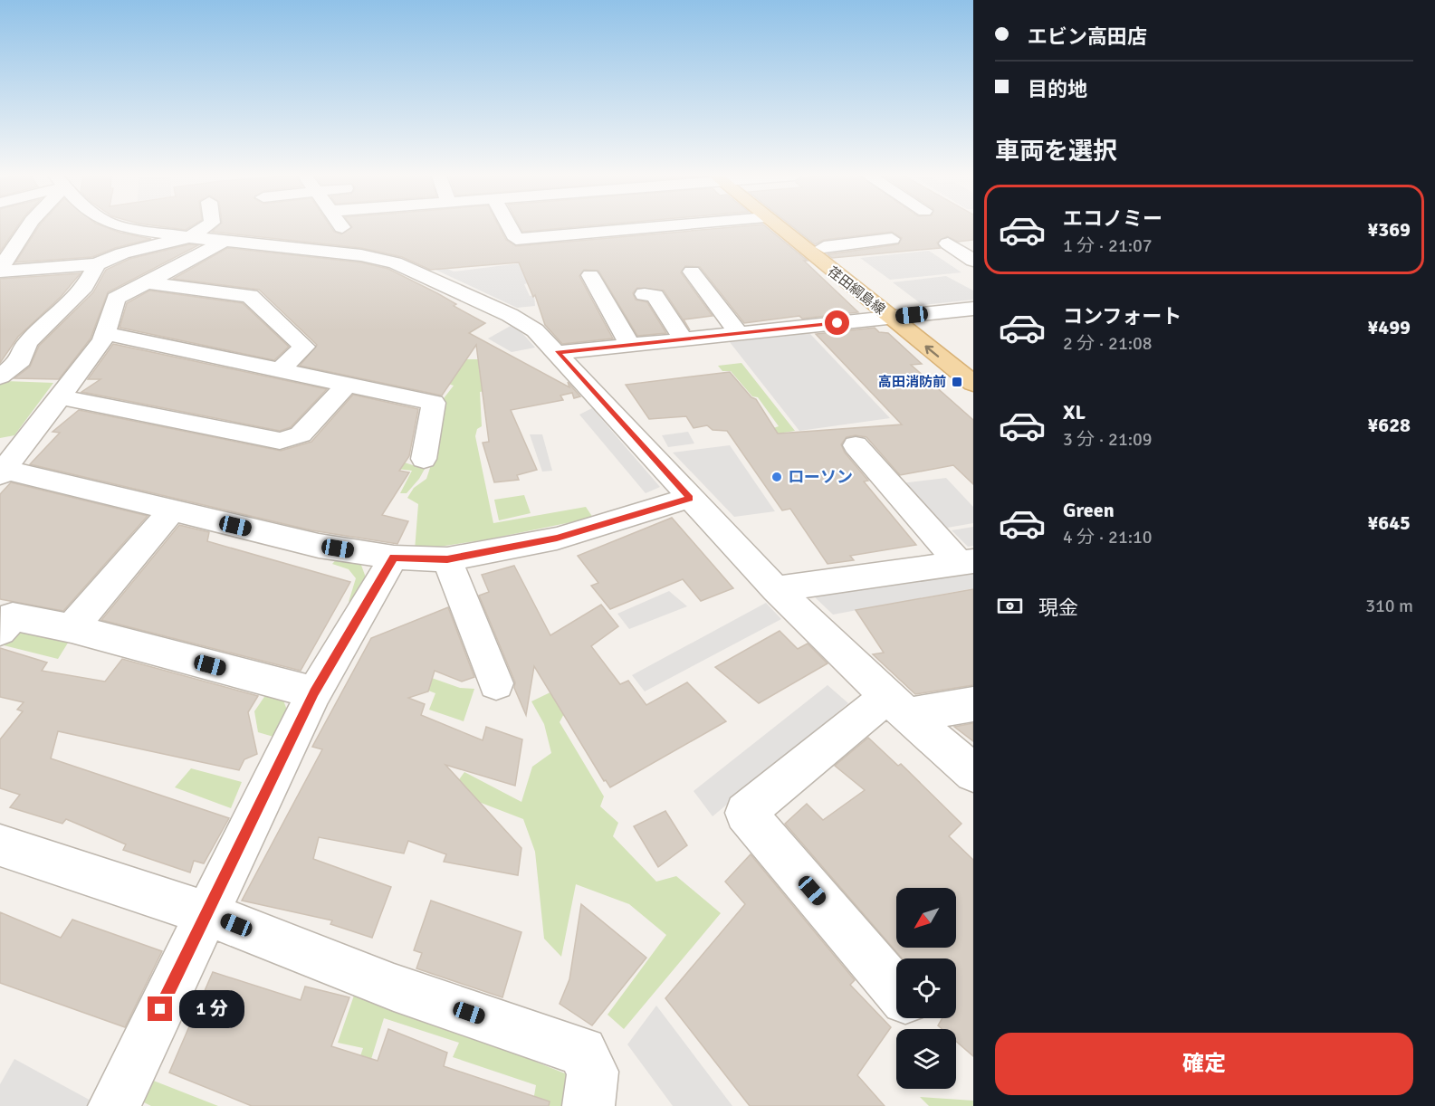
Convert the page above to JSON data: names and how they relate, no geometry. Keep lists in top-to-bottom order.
{
  "streets": {
    "main road": ["荏田綱島線"]
  },
  "places": {
    "transit": ["高田消防前"],
    "other": ["ローソン"]
  },
  "north": "bottom left",
  "page": {
    "banner": ["エビン高田店", "目的地"],
    "heading": "車両を選択",
    "list": [
      {
        "name": "エコノミー",
        "note": "1 分 · 21:07",
        "value": "¥369"
      },
      {
        "name": "コンフォート",
        "note": "2 分 · 21:08",
        "value": "¥499"
      },
      {
        "name": "XL",
        "note": "3 分 · 21:09",
        "value": "¥628"
      },
      {
        "name": "Green",
        "note": "4 分 · 21:10",
        "value": "¥645"
      }
    ],
    "pay": ["現金", "310 m"],
    "bubble": "1 分",
    "buttons": "確定"
  }
}
